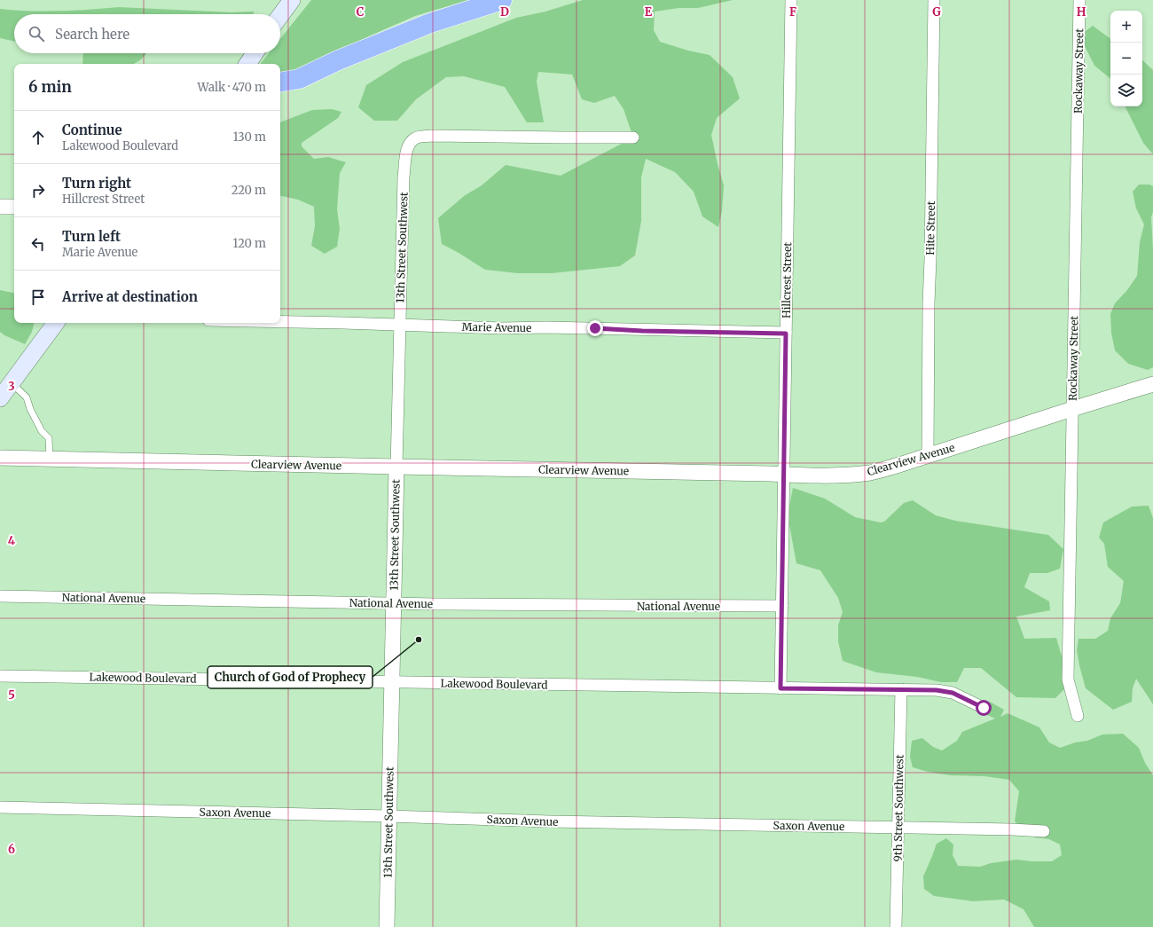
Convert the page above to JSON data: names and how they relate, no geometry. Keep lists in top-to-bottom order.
{
  "streets": {
    "street": [
      "Rockaway Street",
      "Hite Street",
      "13th Street Southwest",
      "Hillcrest Street",
      "Marie Avenue",
      "Clearview Avenue",
      "National Avenue",
      "Lakewood Boulevard",
      "9th Street Southwest",
      "Saxon Avenue"
    ]
  },
  "crossings": [
    ["Rockaway Street", "Clearview Avenue"],
    ["Hite Street", "Clearview Avenue"],
    ["13th Street Southwest", "Marie Avenue"],
    ["13th Street Southwest", "Clearview Avenue"],
    ["13th Street Southwest", "National Avenue"],
    ["13th Street Southwest", "Lakewood Boulevard"],
    ["13th Street Southwest", "Saxon Avenue"],
    ["Hillcrest Street", "Marie Avenue"],
    ["Hillcrest Street", "Clearview Avenue"],
    ["Hillcrest Street", "National Avenue"],
    ["Hillcrest Street", "Lakewood Boulevard"],
    ["Lakewood Boulevard", "9th Street Southwest"],
    ["9th Street Southwest", "Saxon Avenue"]
  ],
  "places": ["Church of God of Prophecy"],
  "page": {
    "map_buttons": ["+", "−"],
    "search": "Search here",
    "heading": ["6 min", "Walk · 470 m"],
    "list": [
      ["Continue", "Lakewood Boulevard", "130 m"],
      ["Turn right", "Hillcrest Street", "220 m"],
      ["Turn left", "Marie Avenue", "120 m"],
      "Arrive at destination"
    ]
  },
  "grid": {
    "columns": [
      "C",
      "D",
      "E",
      "F",
      "G",
      "H"
    ],
    "rows": [
      "3",
      "4",
      "5",
      "6"
    ]
  }
}
